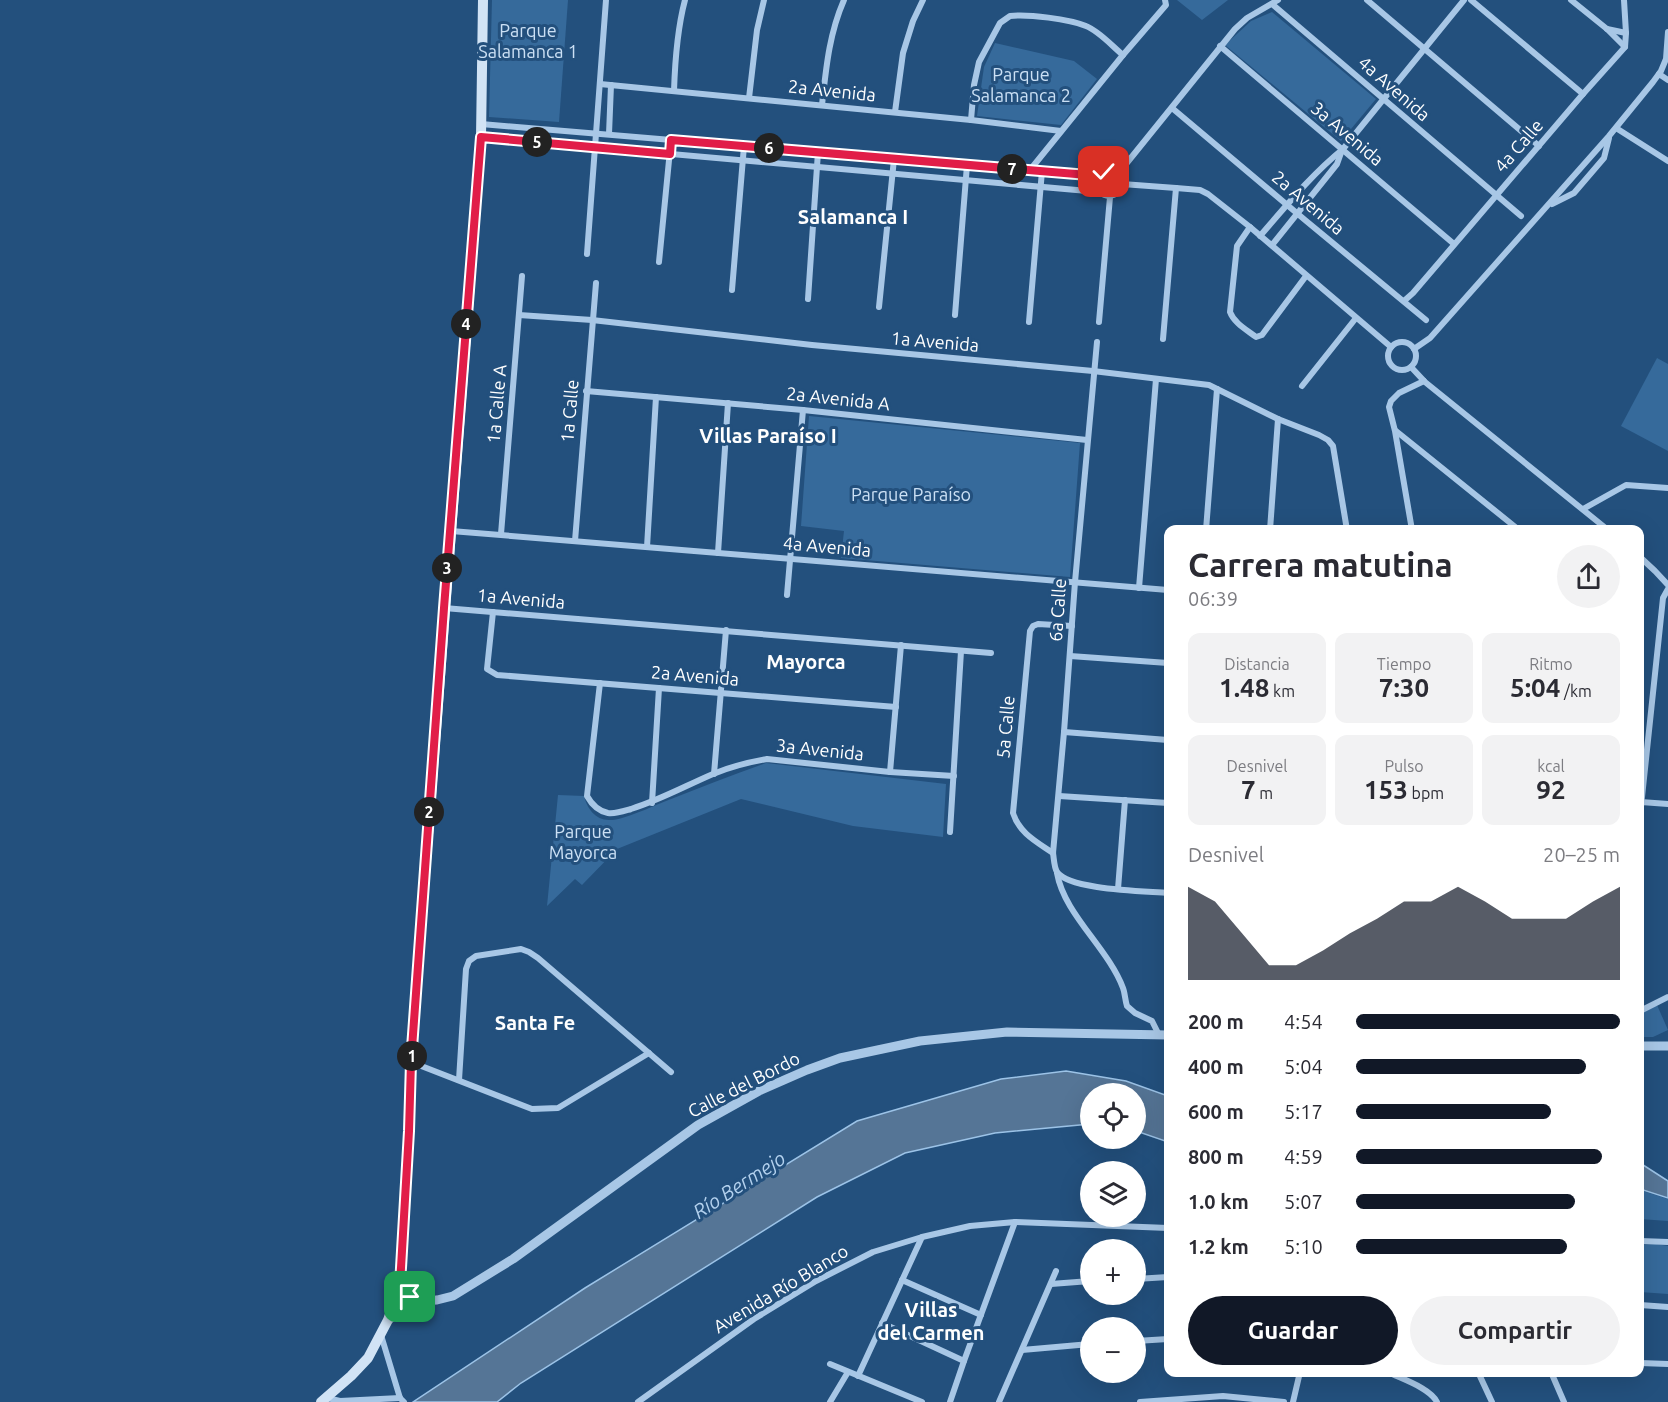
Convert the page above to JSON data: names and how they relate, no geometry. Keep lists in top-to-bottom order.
{
  "streets": {
    "street": [
      "4a Avenida",
      "2a Avenida",
      "3a Avenida",
      "4a Calle",
      "1a Avenida",
      "2a Avenida A",
      "1a Calle A",
      "1a Calle",
      "6a Calle",
      "5a Calle",
      "Calle del Bordo",
      "Avenida Río Blanco"
    ]
  },
  "crossings": [
    ["4a Avenida", "4a Calle"],
    ["4a Avenida", "1a Calle A"],
    ["4a Avenida", "1a Calle"],
    ["4a Avenida", "6a Calle"],
    ["2a Avenida", "3a Avenida"],
    ["2a Avenida", "4a Calle"],
    ["2a Avenida", "1a Avenida"],
    ["3a Avenida", "4a Calle"],
    ["1a Avenida", "1a Calle A"],
    ["1a Avenida", "1a Calle"],
    ["1a Avenida", "6a Calle"],
    ["2a Avenida A", "1a Calle"],
    ["2a Avenida A", "6a Calle"],
    ["6a Calle", "5a Calle"],
    ["6a Calle", "Calle del Bordo"]
  ],
  "districts": [
    "Salamanca I",
    "Villas Paraíso I",
    "Mayorca",
    "Santa Fe",
    "Villas del Carmen"
  ],
  "water": ["Río Bermejo"],
  "parks": [
    "Parque Salamanca 1",
    "Parque Salamanca 2",
    "Parque Paraíso",
    "Parque Mayorca"
  ],
  "page": {
    "pins": [
      "5",
      "6",
      "7",
      "4",
      "3",
      "2",
      "1"
    ],
    "heading": ["Carrera matutina", "06:39"],
    "stats": [
      ["Distancia", "1.48 km"],
      ["Tiempo", "7:30"],
      ["Ritmo", "5:04 /km"],
      ["Desnivel", "7 m"],
      ["Pulso", "153 bpm"],
      ["kcal", "92"]
    ],
    "chart": ["Desnivel", "20–25 m"],
    "list": [
      {
        "name": "200 m",
        "note": "4:54"
      },
      {
        "name": "400 m",
        "note": "5:04"
      },
      {
        "name": "600 m",
        "note": "5:17"
      },
      {
        "name": "800 m",
        "note": "4:59"
      },
      {
        "name": "1.0 km",
        "note": "5:07"
      },
      {
        "name": "1.2 km",
        "note": "5:10"
      }
    ],
    "map_buttons": ["+", "−"],
    "buttons": ["Guardar", "Compartir"]
  }
}
